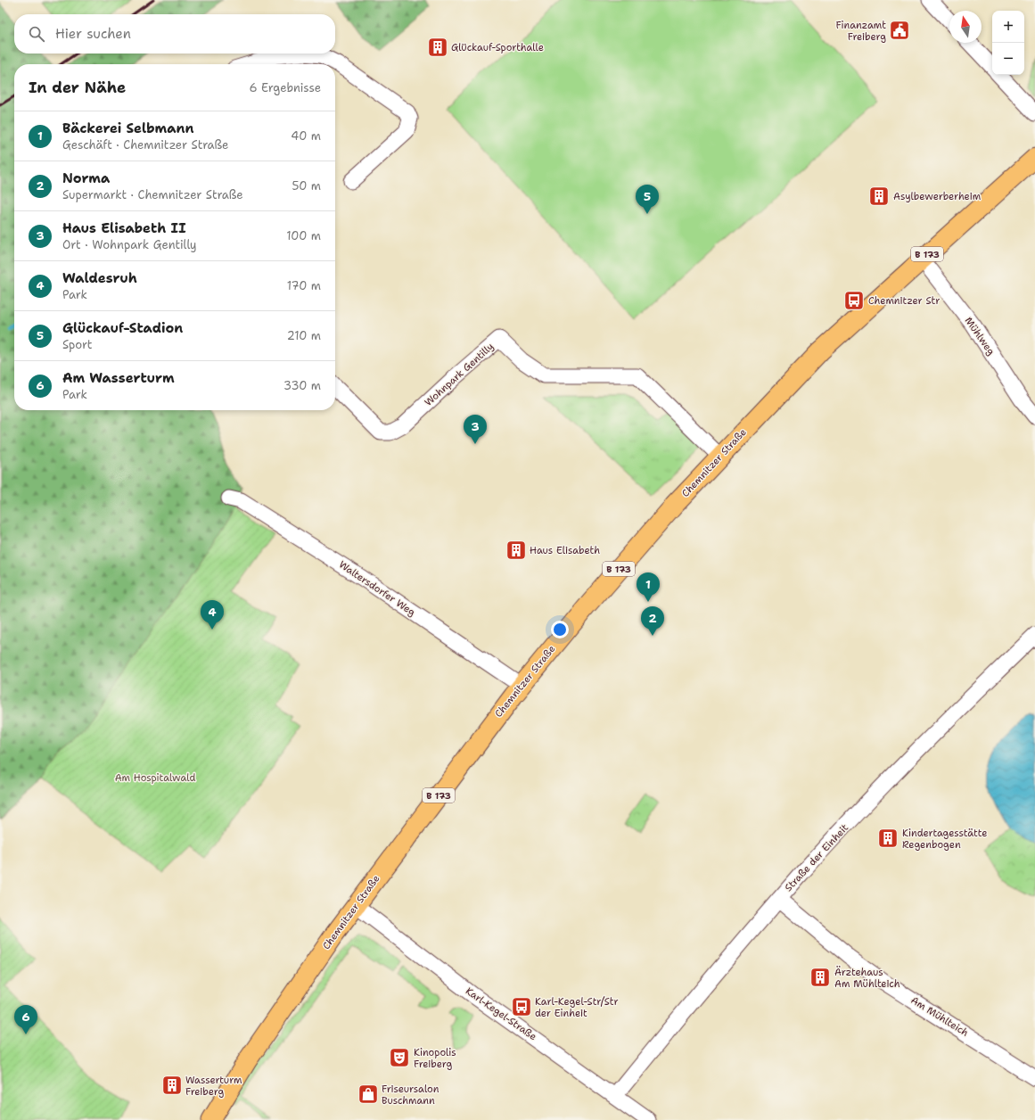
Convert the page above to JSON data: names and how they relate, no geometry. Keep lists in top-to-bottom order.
{
  "streets": {
    "main road": ["B 173", "Chemnitzer Straße"],
    "street": [
      "Mühlweg",
      "Wohnpark Gentilly",
      "Waltersdorfer Weg",
      "Straße der Einheit",
      "Karl-Kegel-Straße",
      "Am Mühlteich"
    ]
  },
  "crossings": [
    ["Mühlweg", "Chemnitzer Straße"],
    ["Wohnpark Gentilly", "Chemnitzer Straße"],
    ["Chemnitzer Straße", "Waltersdorfer Weg"],
    ["Chemnitzer Straße", "Karl-Kegel-Straße"],
    ["Straße der Einheit", "Karl-Kegel-Straße"],
    ["Straße der Einheit", "Am Mühlteich"]
  ],
  "parks": ["Am Hospitalwald"],
  "places": {
    "public building": ["Finanzamt Freiberg"],
    "building": [
      "Glückauf-Sporthalle",
      "Asylbewerberheim",
      "Haus Elisabeth",
      "Kindertagesstätte Regenbogen",
      "Ärztehaus Am Mühlteich",
      "Wasserturm Freiberg"
    ],
    "bus stop": ["Chemnitzer Str", "Karl-Kegel-Str/Str der Einheit"],
    "theatre": ["Kinopolis Freiberg"],
    "shop": ["Friseursalon Buschmann"]
  },
  "north": "top",
  "page": {
    "map_buttons": ["+", "−"],
    "search": "Hier suchen",
    "heading": ["In der Nähe", "6 Ergebnisse"],
    "list": [
      {
        "mark": "1",
        "name": "Bäckerei Selbmann",
        "note": "Geschäft · Chemnitzer Straße",
        "value": "40 m"
      },
      {
        "mark": "2",
        "name": "Norma",
        "note": "Supermarkt · Chemnitzer Straße",
        "value": "50 m"
      },
      {
        "mark": "3",
        "name": "Haus Elisabeth II",
        "note": "Ort · Wohnpark Gentilly",
        "value": "100 m"
      },
      {
        "mark": "4",
        "name": "Waldesruh",
        "note": "Park",
        "value": "170 m"
      },
      {
        "mark": "5",
        "name": "Glückauf-Stadion",
        "note": "Sport",
        "value": "210 m"
      },
      {
        "mark": "6",
        "name": "Am Wasserturm",
        "note": "Park",
        "value": "330 m"
      }
    ],
    "pins": [
      "5",
      "3",
      "1",
      "4",
      "2",
      "6"
    ]
  }
}
